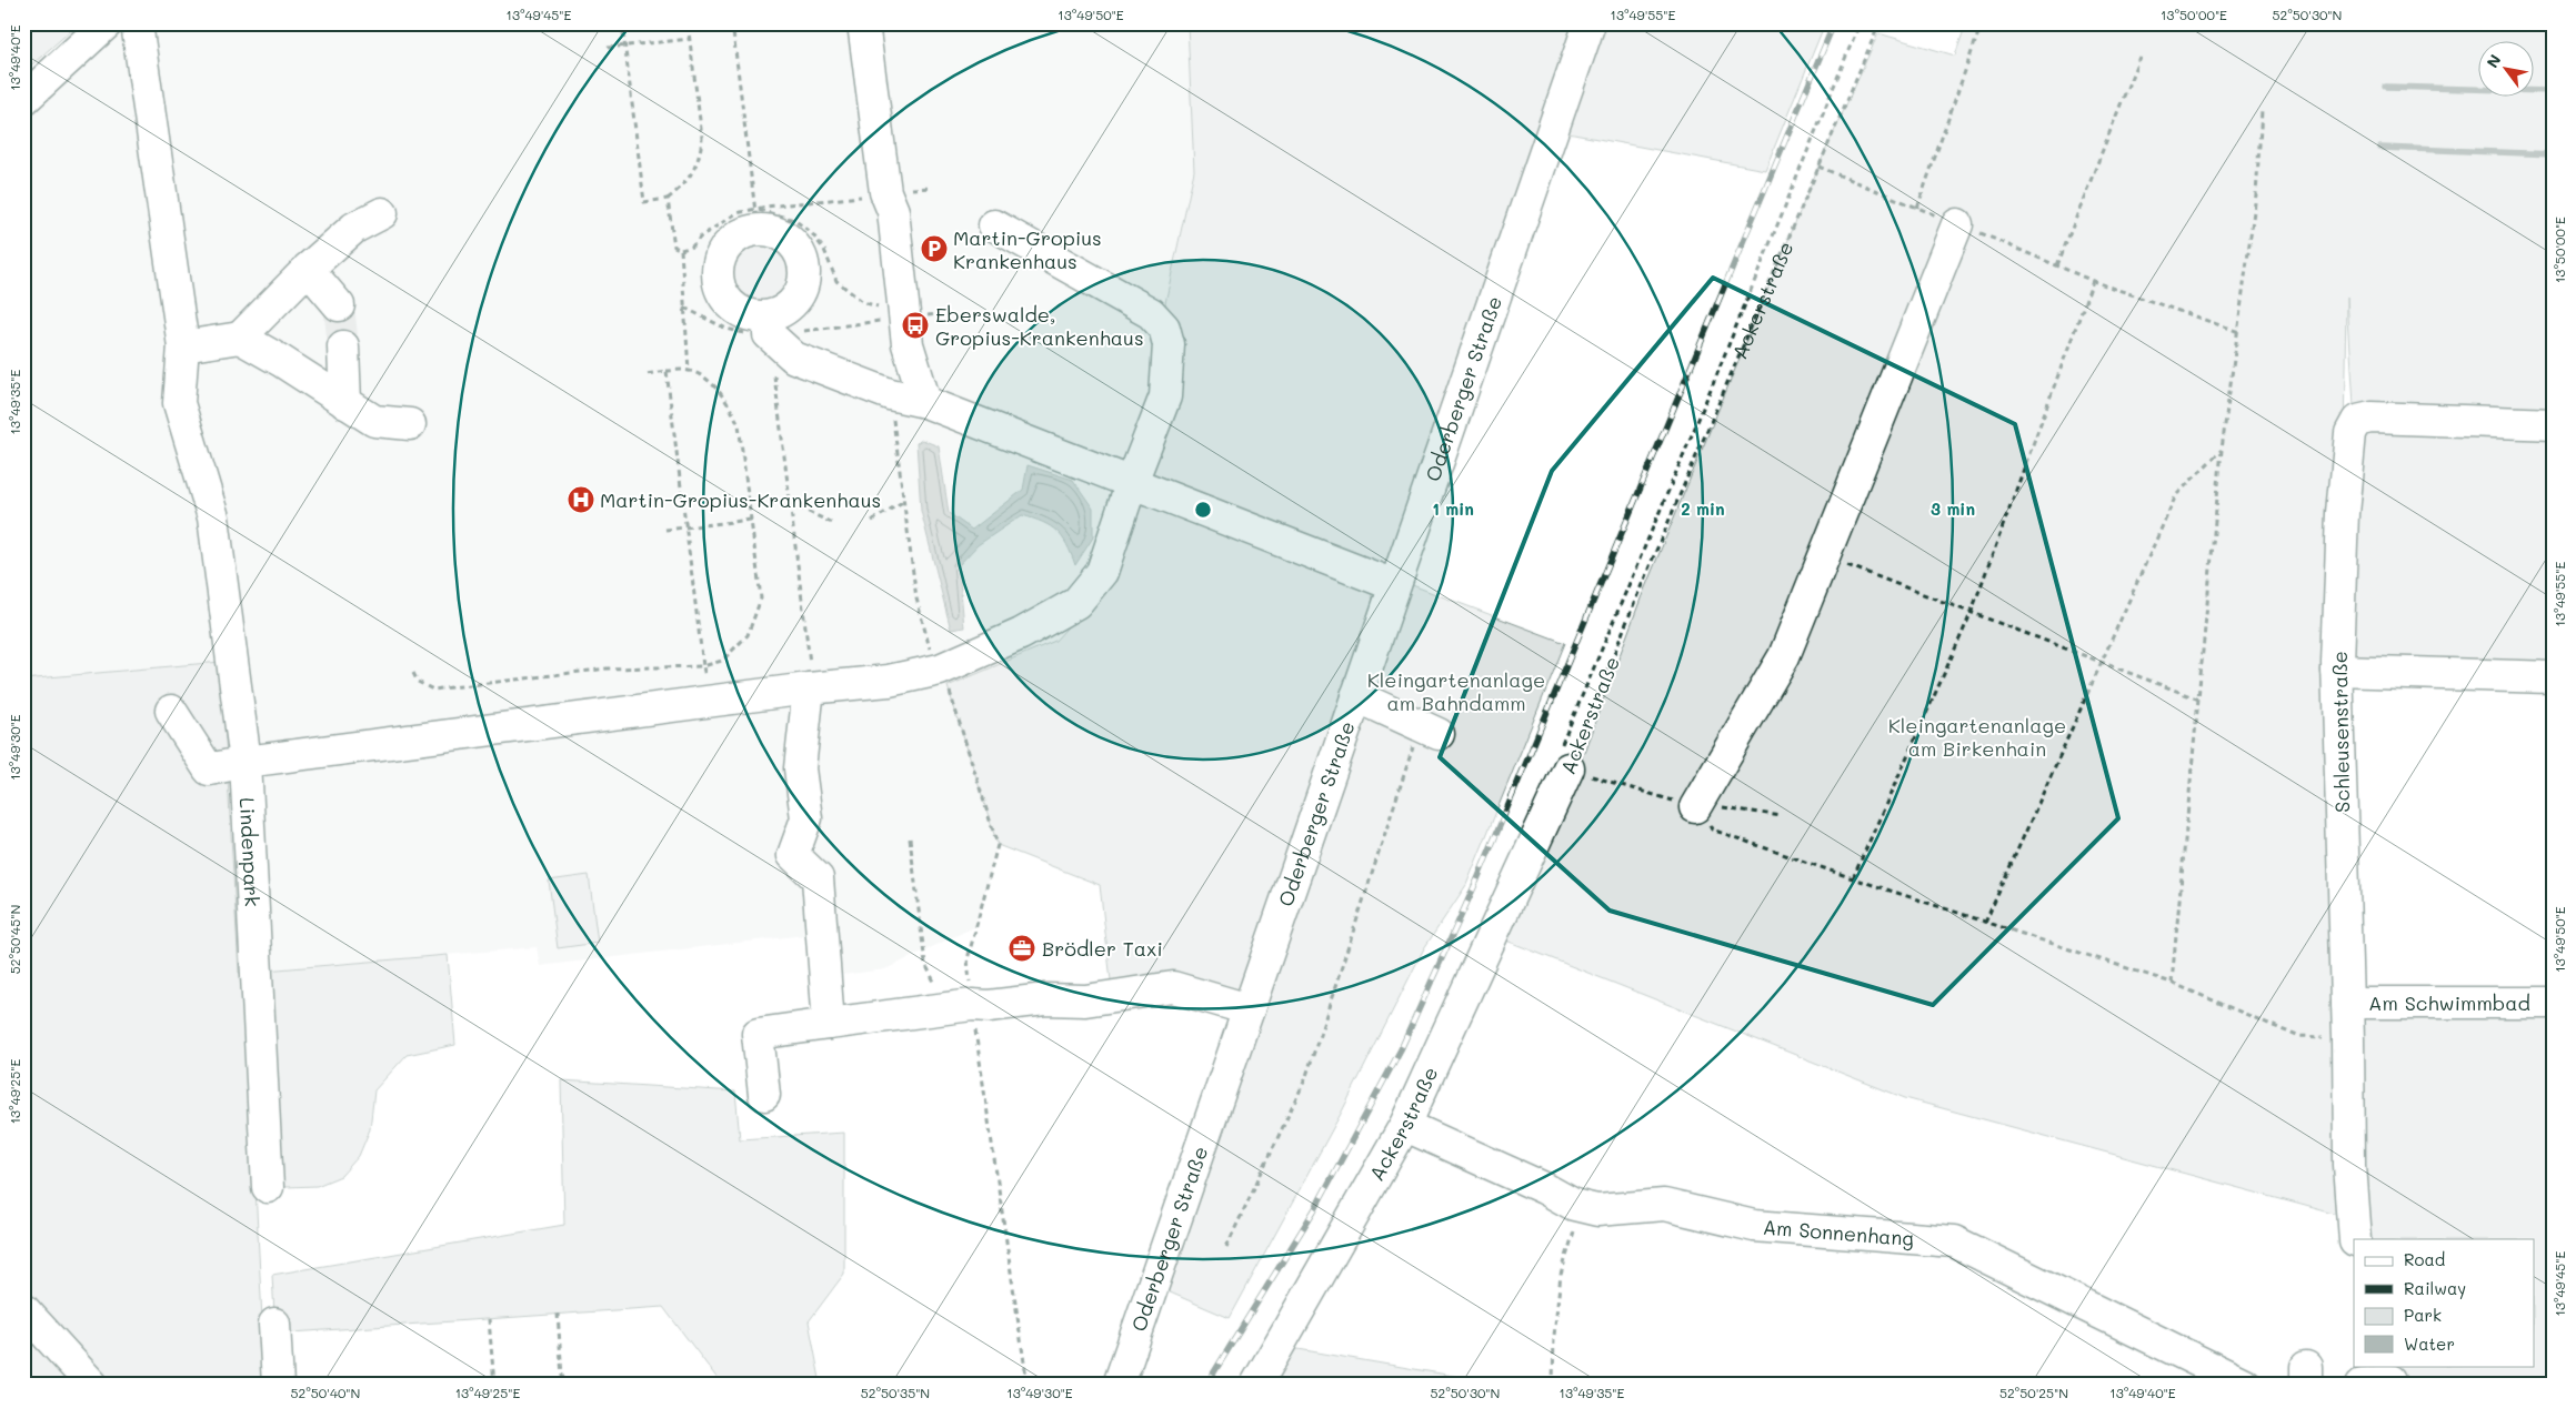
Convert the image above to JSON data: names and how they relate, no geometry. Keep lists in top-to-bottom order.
{
  "streets": {
    "street": [
      "Ackerstraße",
      "Oderberger Straße",
      "Schleusenstraße",
      "Lindenpark",
      "Am Schwimmbad",
      "Am Sonnenhang"
    ]
  },
  "crossings": [
    ["Schleusenstraße", "Am Schwimmbad"]
  ],
  "parks": ["Kleingartenanlage am Bahndamm", "Kleingartenanlage am Birkenhain"],
  "places": {
    "parking": ["Martin-Gropius Krankenhaus"],
    "bus stop": ["Eberswalde, Gropius-Krankenhaus"],
    "hospital": ["Martin-Gropius-Krankenhaus"],
    "office": ["Brödler Taxi"]
  },
  "legend": [
    "Road",
    "Railway",
    "Park",
    "Water"
  ],
  "north": "top left",
  "coordinates": [
    "13°49'45\"E",
    "13°49'50\"E",
    "13°49'55\"E",
    "13°50'00\"E",
    "52°50'30\"N",
    "13°49'40\"E",
    "13°49'35\"E",
    "13°49'30\"E",
    "52°50'45\"N",
    "13°49'25\"E",
    "52°50'40\"N",
    "52°50'35\"N",
    "52°50'25\"N"
  ],
  "rings": ["1 min", "2 min", "3 min"]
}
